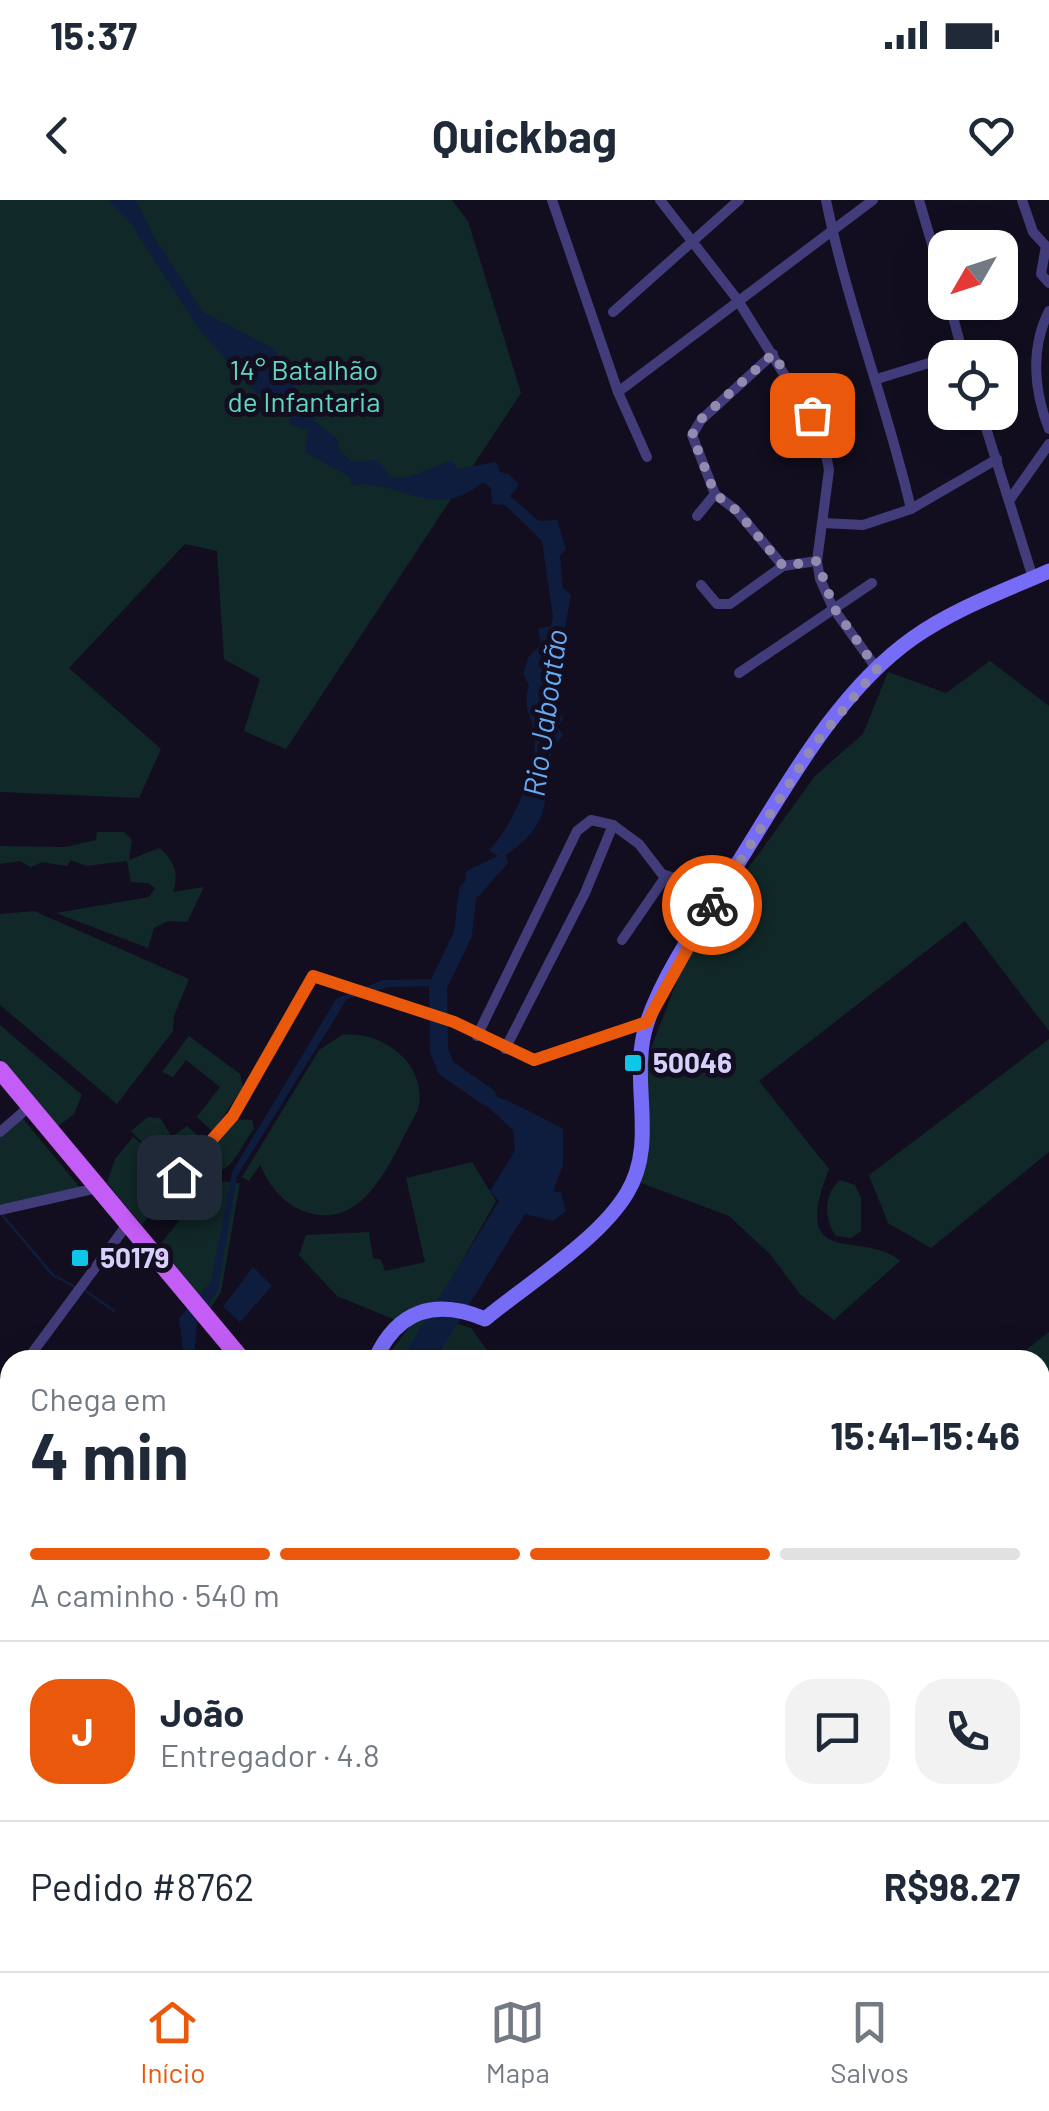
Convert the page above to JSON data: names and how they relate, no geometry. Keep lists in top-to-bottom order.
{
  "water": ["Rio Jaboatão"],
  "parks": ["14° Batalhão de Infantaria"],
  "places": {
    "transit": ["50046", "50179"]
  },
  "north": "bottom left",
  "page": {
    "status": "15:37",
    "header": "Quickbag",
    "heading": ["4 min", "Chega em", "15:41–15:46"],
    "panel": [
      "João",
      "Entregador · 4.8",
      "Pedido #8762",
      "R$98.27"
    ],
    "bar": "A caminho · 540 m",
    "round": "J",
    "tabs": ["Início", "Mapa", "Salvos"]
  }
}
